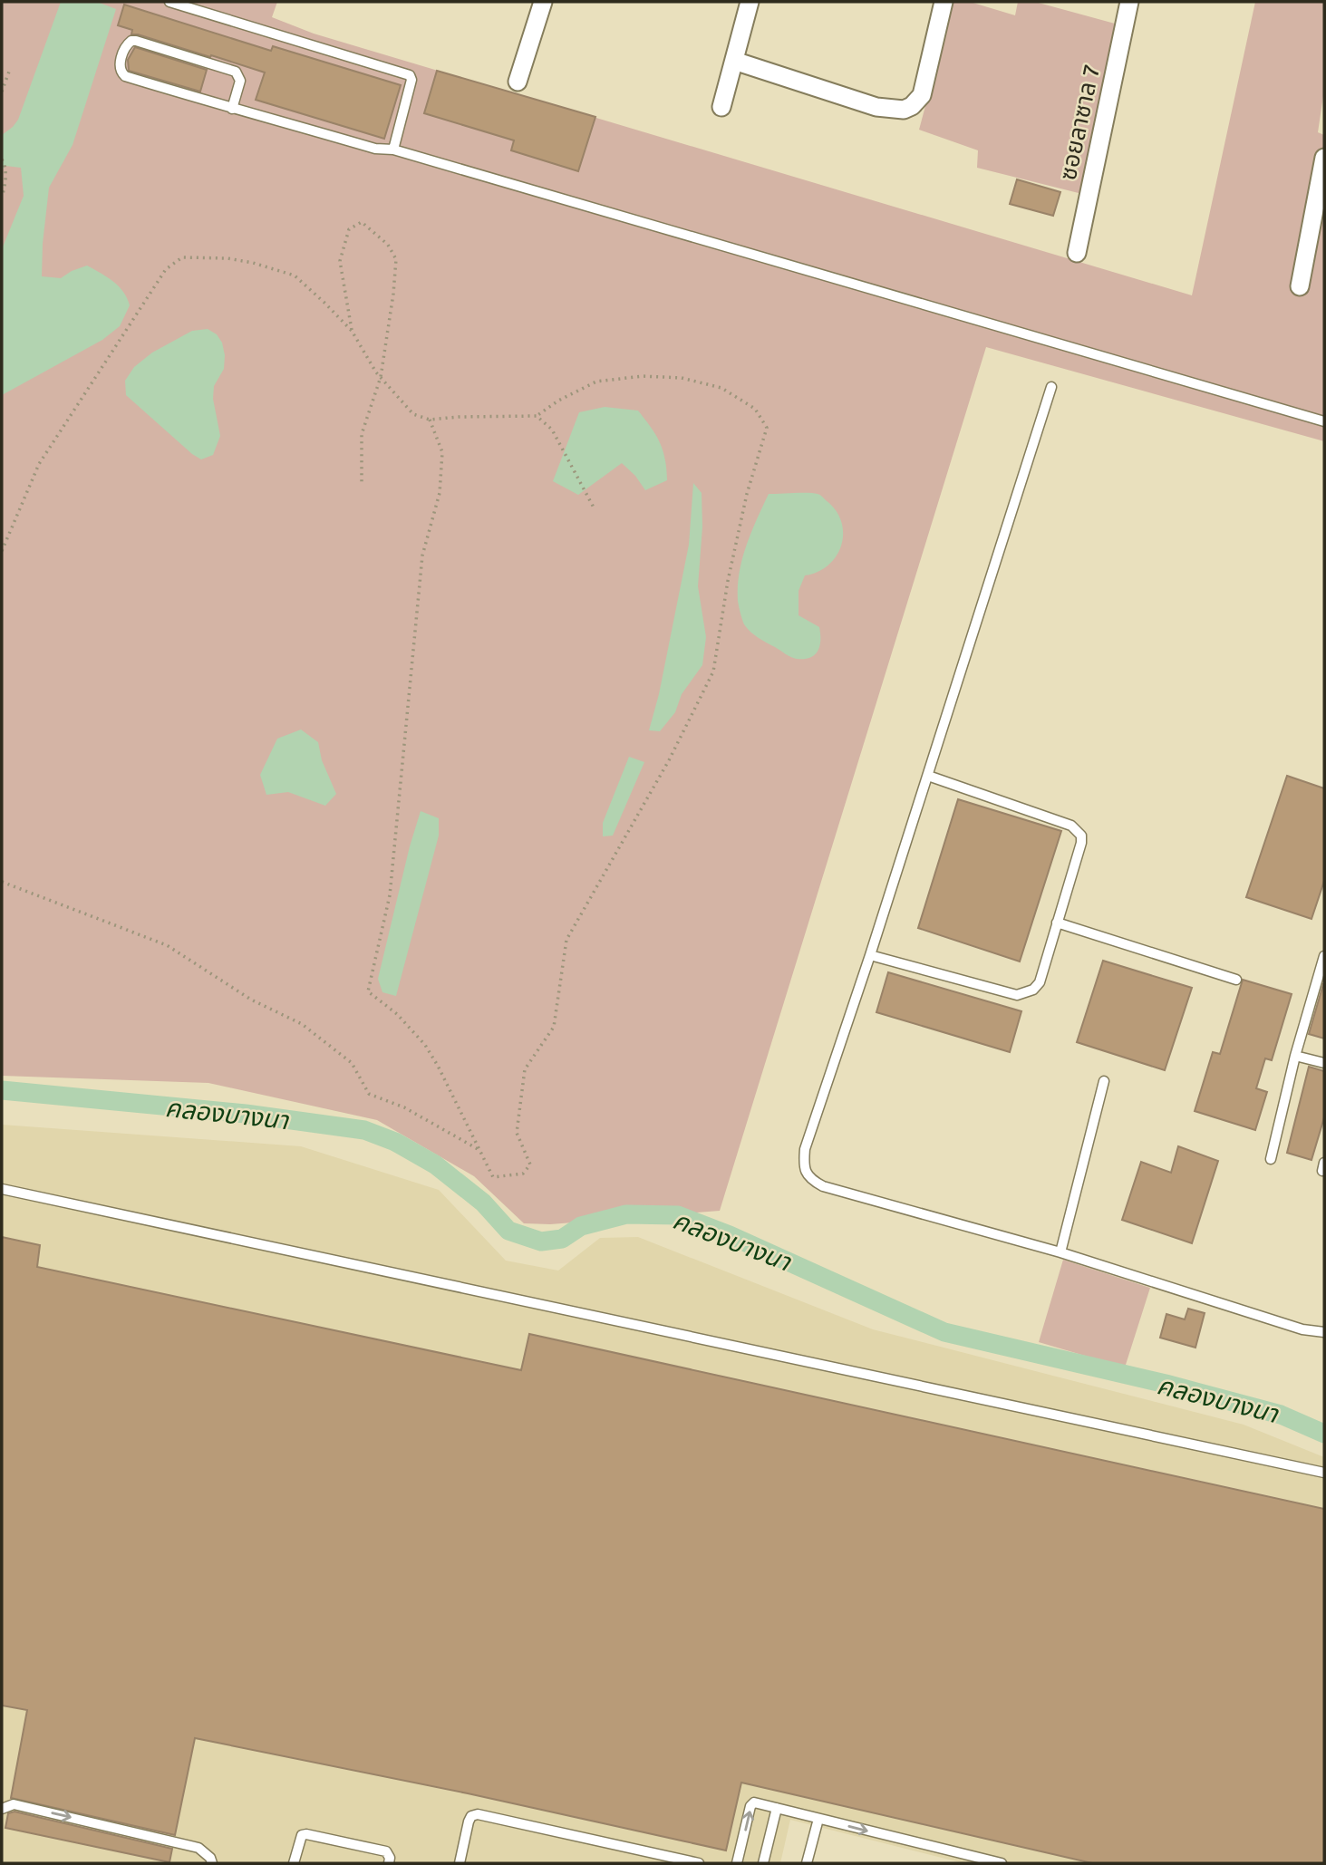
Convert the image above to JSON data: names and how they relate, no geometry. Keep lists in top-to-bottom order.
{
  "streets": {
    "street": ["ซอยลาซาล 7"]
  },
  "water": ["คลองบางนา"]
}
